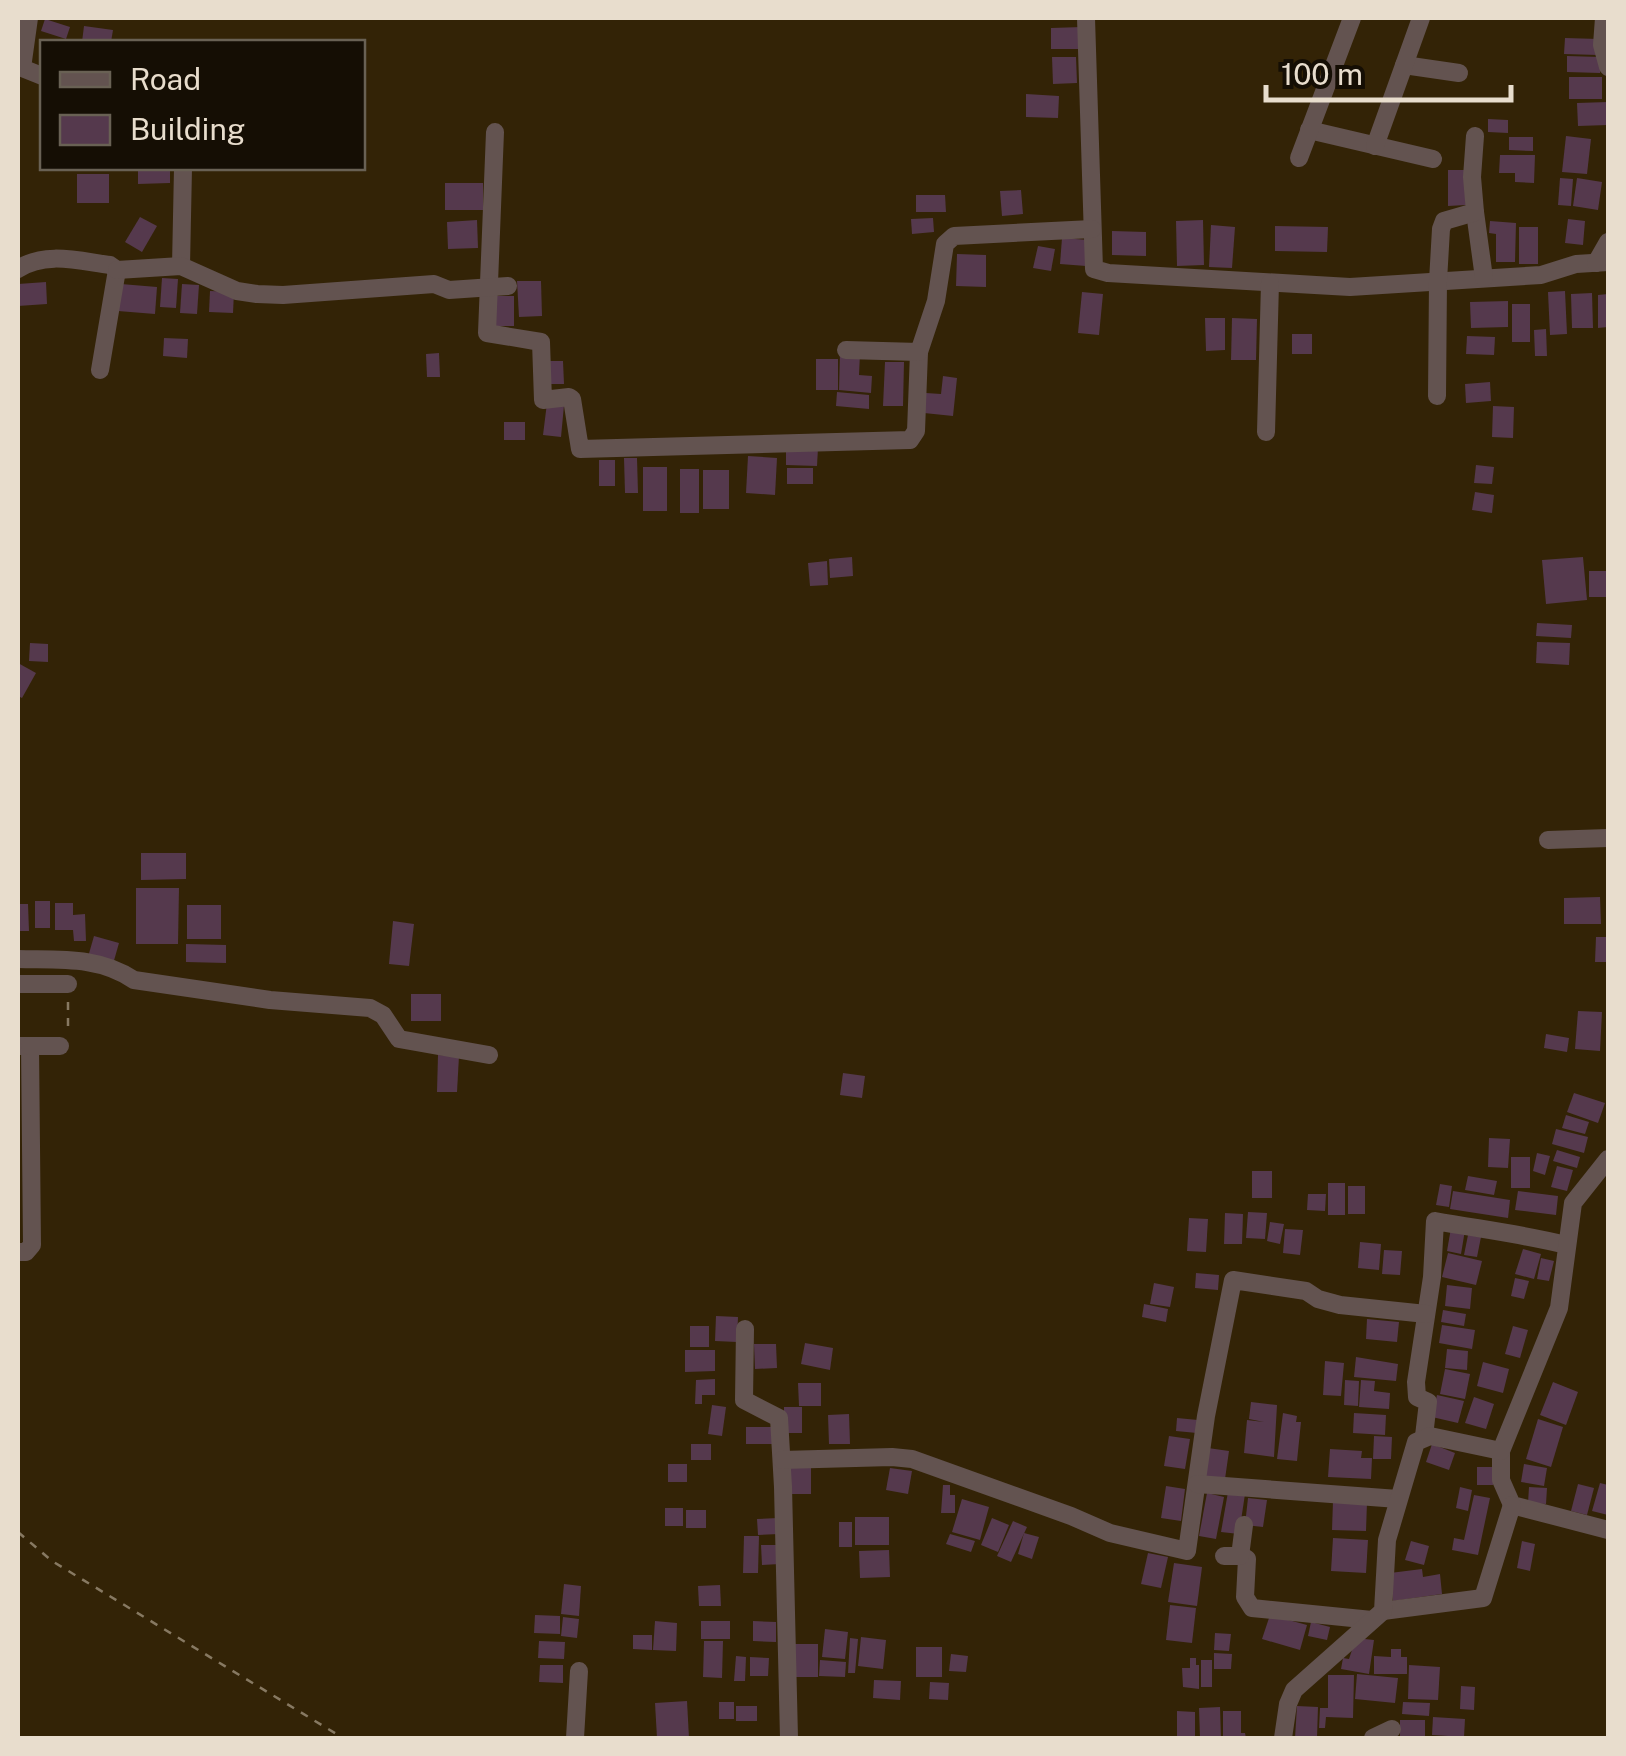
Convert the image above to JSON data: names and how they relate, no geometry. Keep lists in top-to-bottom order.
{
  "legend": ["Road", "Building"],
  "scale_bar": "100 m"
}
